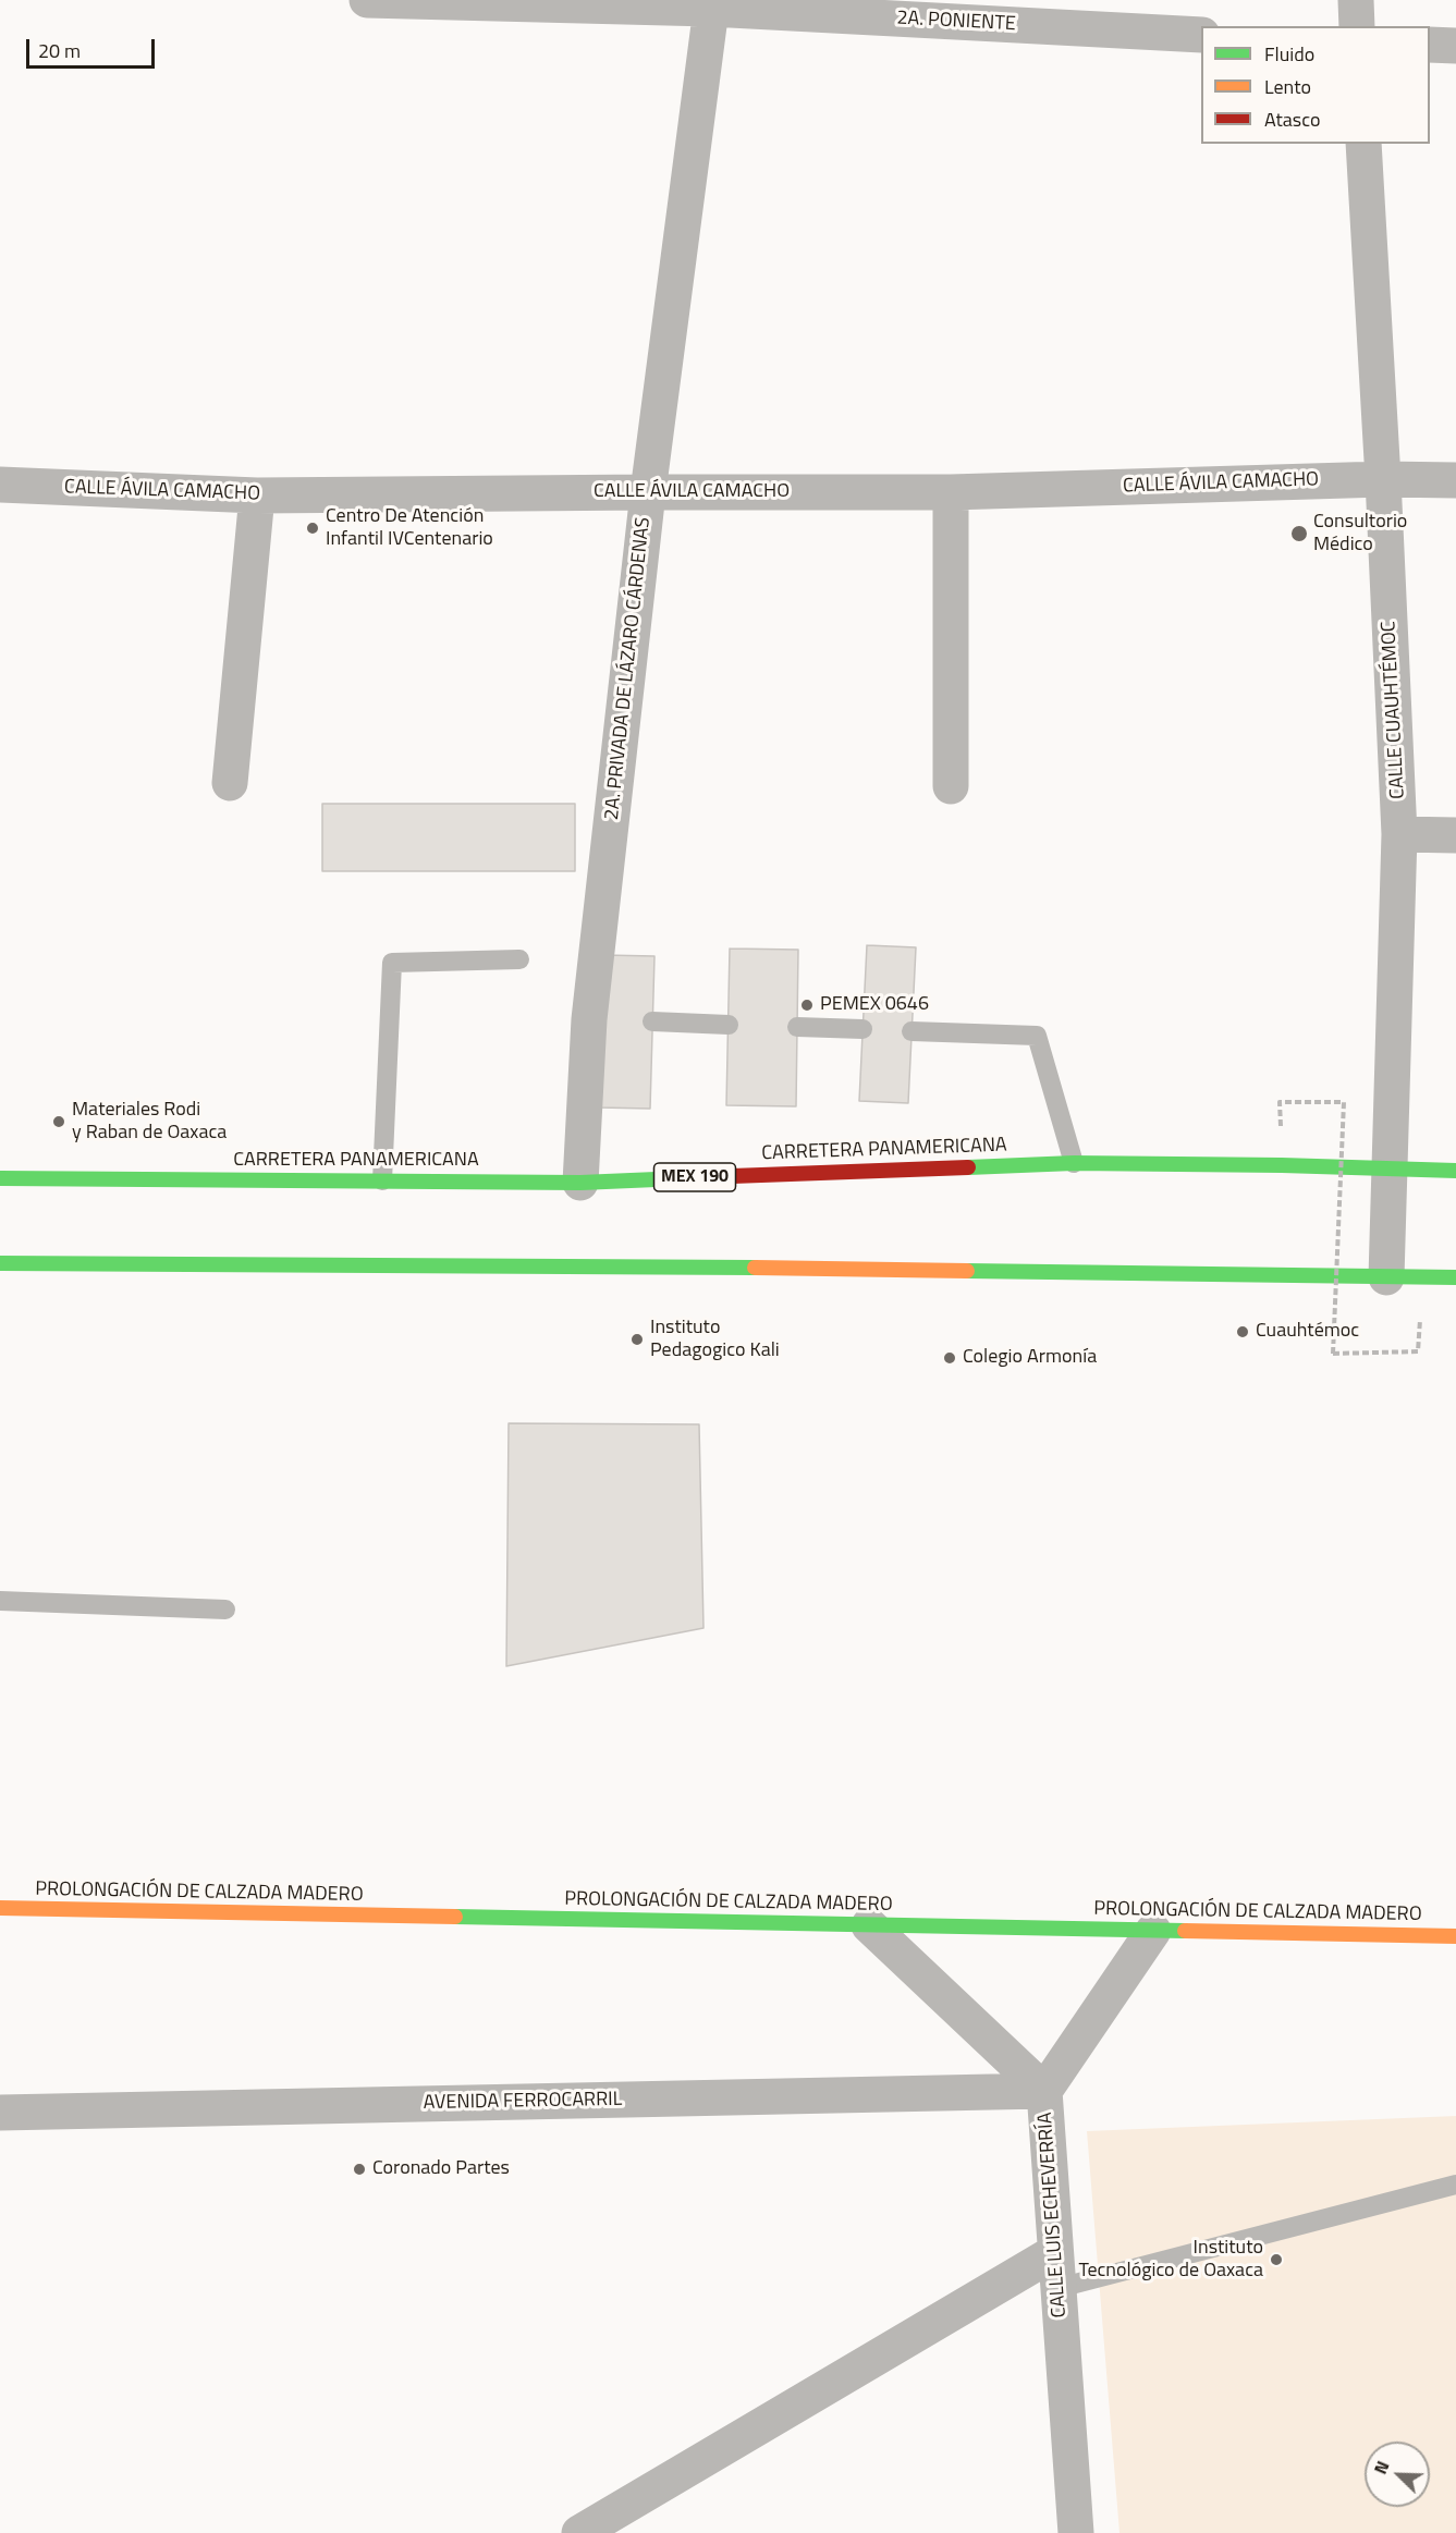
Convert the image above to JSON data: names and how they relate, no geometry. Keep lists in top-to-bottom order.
{
  "streets": {
    "main road": ["CARRETERA PANAMERICANA", "MEX 190", "PROLONGACIÓN DE CALZADA MADERO"],
    "street": [
      "2A. PONIENTE",
      "CALLE ÁVILA CAMACHO",
      "2A. PRIVADA DE LÁZARO CÁRDENAS",
      "CALLE CUAUHTÉMOC",
      "AVENIDA FERROCARRIL",
      "CALLE LUIS ECHEVERRÍA"
    ]
  },
  "crossings": [
    ["2A. PONIENTE", "2A. PRIVADA DE LÁZARO CÁRDENAS"],
    ["CALLE ÁVILA CAMACHO", "2A. PRIVADA DE LÁZARO CÁRDENAS"],
    ["CALLE ÁVILA CAMACHO", "CALLE CUAUHTÉMOC"],
    ["2A. PRIVADA DE LÁZARO CÁRDENAS", "CARRETERA PANAMERICANA"],
    ["CALLE CUAUHTÉMOC", "CARRETERA PANAMERICANA"],
    ["PROLONGACIÓN DE CALZADA MADERO", "CALLE LUIS ECHEVERRÍA"],
    ["AVENIDA FERROCARRIL", "CALLE LUIS ECHEVERRÍA"]
  ],
  "places": [
    "Centro De Atención Infantil IVCentenario",
    "Consultorio Médico",
    "PEMEX 0646",
    "Materiales Rodi y Raban de Oaxaca",
    "Cuauhtémoc",
    "Instituto Pedagogico Kali",
    "Colegio Armonía",
    "Coronado Partes",
    "Instituto Tecnológico de Oaxaca"
  ],
  "legend": ["Fluido", "Lento", "Atasco"],
  "scale_bar": "20 m",
  "north": "top left"
}
